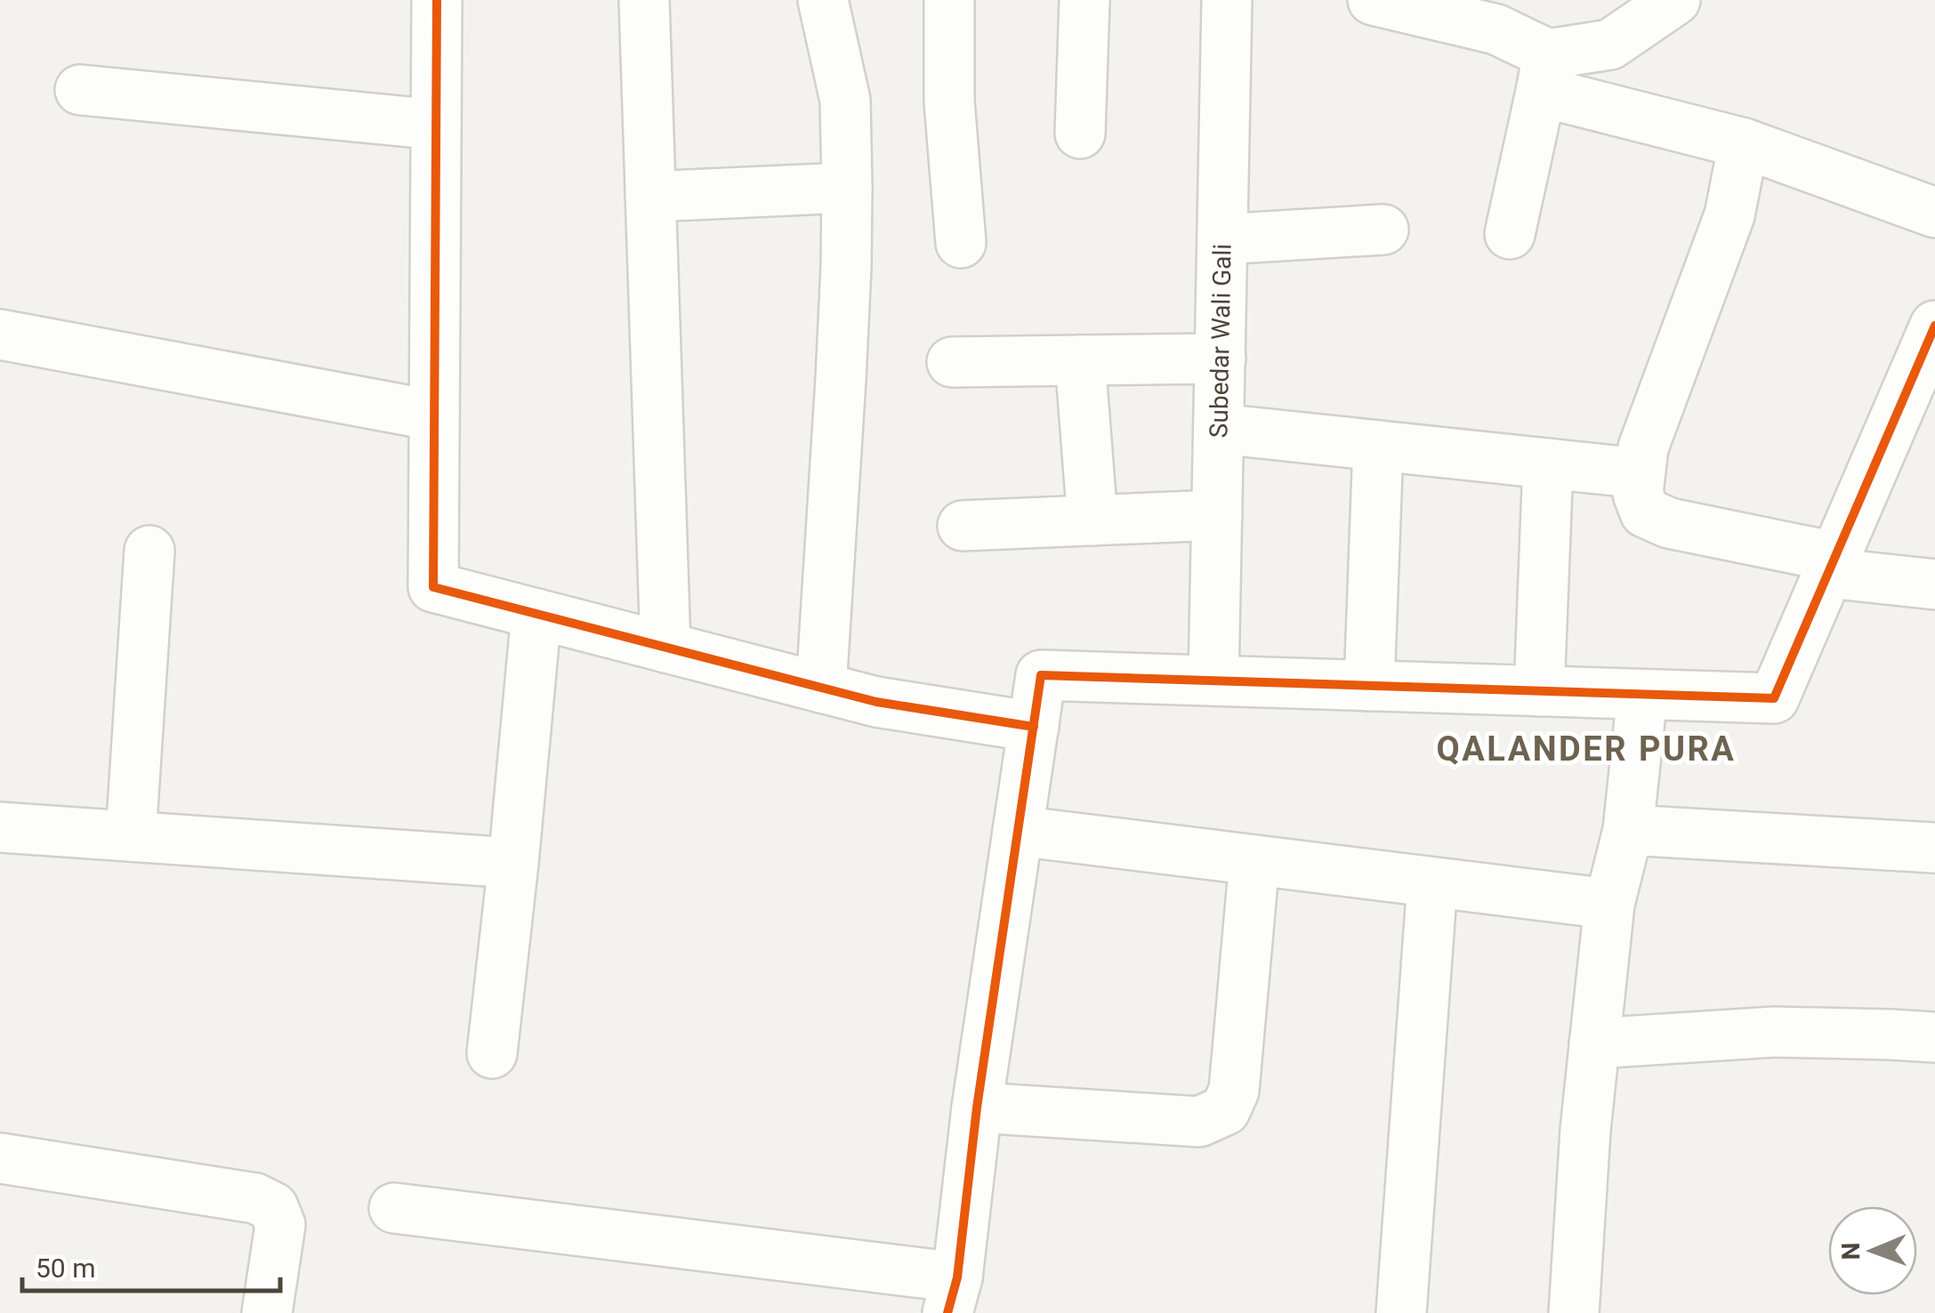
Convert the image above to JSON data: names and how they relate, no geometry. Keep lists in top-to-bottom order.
{
  "streets": {
    "street": ["Subedar Wali Gali"]
  },
  "districts": ["QALANDER PURA"],
  "scale_bar": "50 m",
  "north": "left"
}
